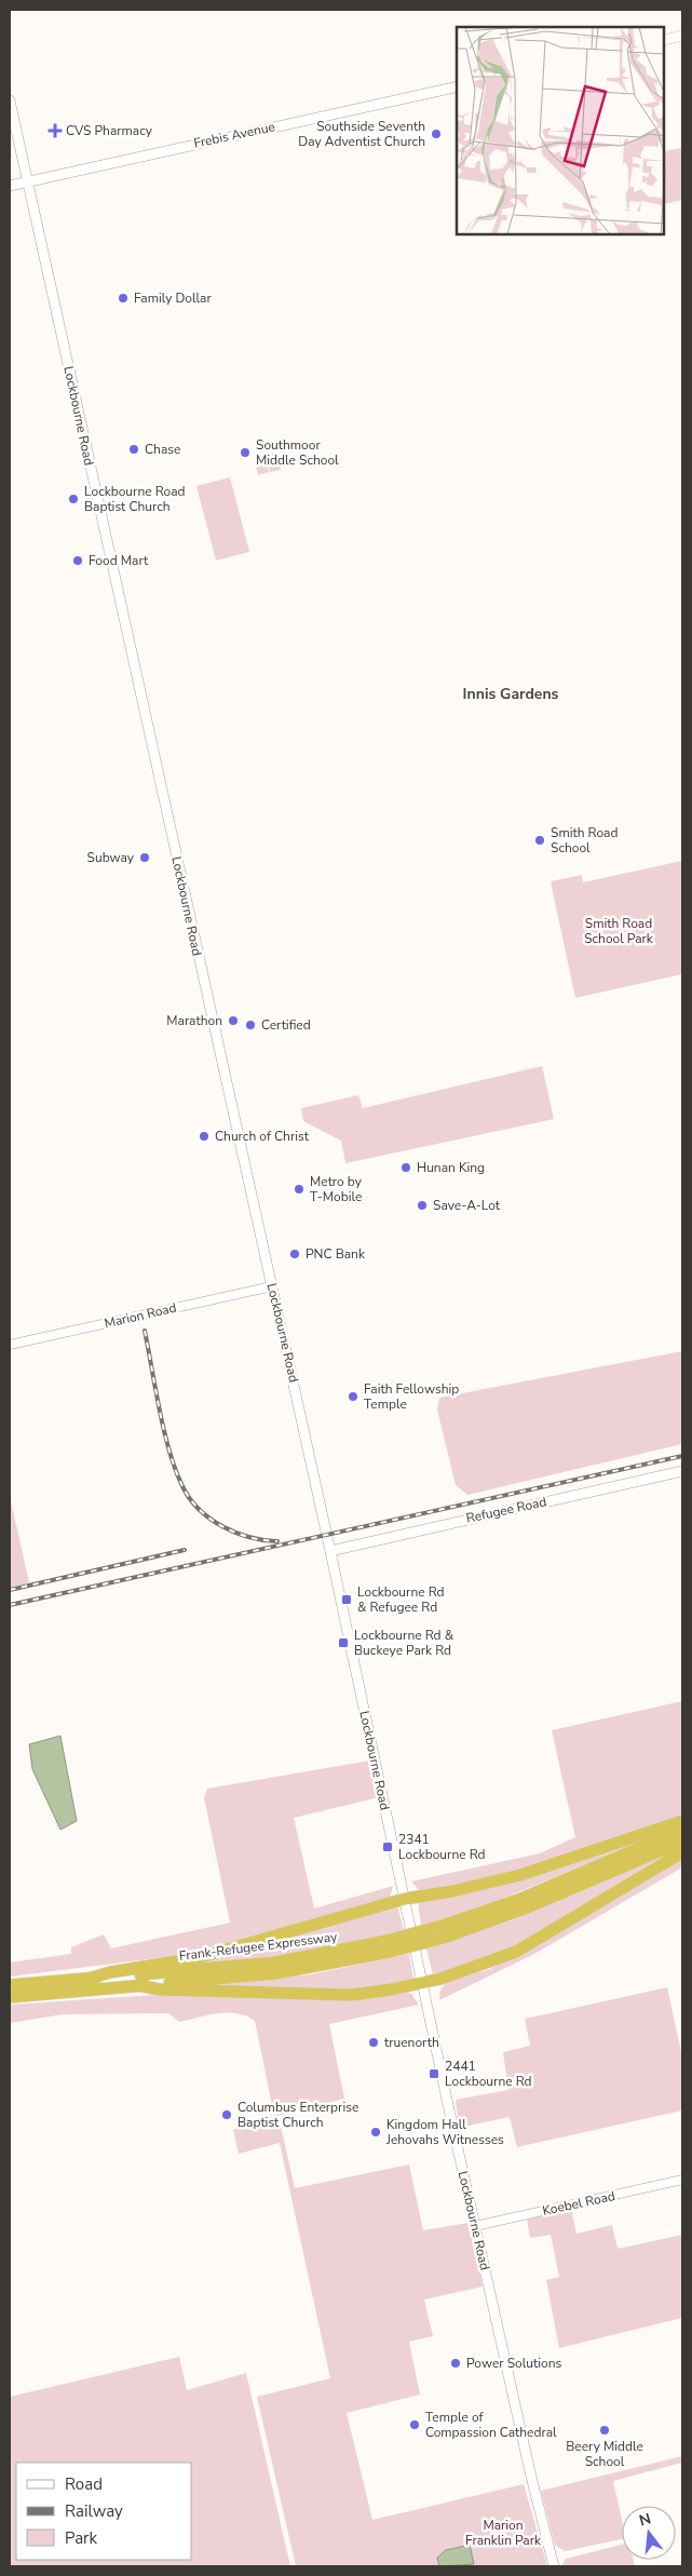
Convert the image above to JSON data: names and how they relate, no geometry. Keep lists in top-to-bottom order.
{
  "streets": {
    "highway": ["Frank-Refugee Expressway"],
    "main road": ["Frebis Avenue", "Lockbourne Road", "Refugee Road"],
    "street": ["Marion Road", "Koebel Road"]
  },
  "crossings": [
    ["Frebis Avenue", "Lockbourne Road"],
    ["Lockbourne Road", "Marion Road"],
    ["Lockbourne Road", "Refugee Road"],
    ["Lockbourne Road", "Koebel Road"]
  ],
  "districts": ["Innis Gardens"],
  "parks": ["Smith Road School Park", "Marion Franklin Park"],
  "places": {
    "health": ["CVS Pharmacy"],
    "other": [
      "Southside Seventh Day Adventist Church",
      "Family Dollar",
      "Chase",
      "Southmoor Middle School",
      "Lockbourne Road Baptist Church",
      "Food Mart",
      "Smith Road School",
      "Subway",
      "Marathon",
      "Certified",
      "Church of Christ",
      "Hunan King",
      "Metro by T-Mobile",
      "Save-A-Lot",
      "PNC Bank",
      "Faith Fellowship Temple",
      "truenorth",
      "Columbus Enterprise Baptist Church",
      "Kingdom Hall Jehovahs Witnesses",
      "Power Solutions",
      "Temple of Compassion Cathedral",
      "Beery Middle School"
    ],
    "transit": [
      "Lockbourne Rd & Refugee Rd",
      "Lockbourne Rd & Buckeye Park Rd",
      "2341 Lockbourne Rd",
      "2441 Lockbourne Rd"
    ]
  },
  "legend": ["Road", "Railway", "Park"],
  "north": "top"
}
